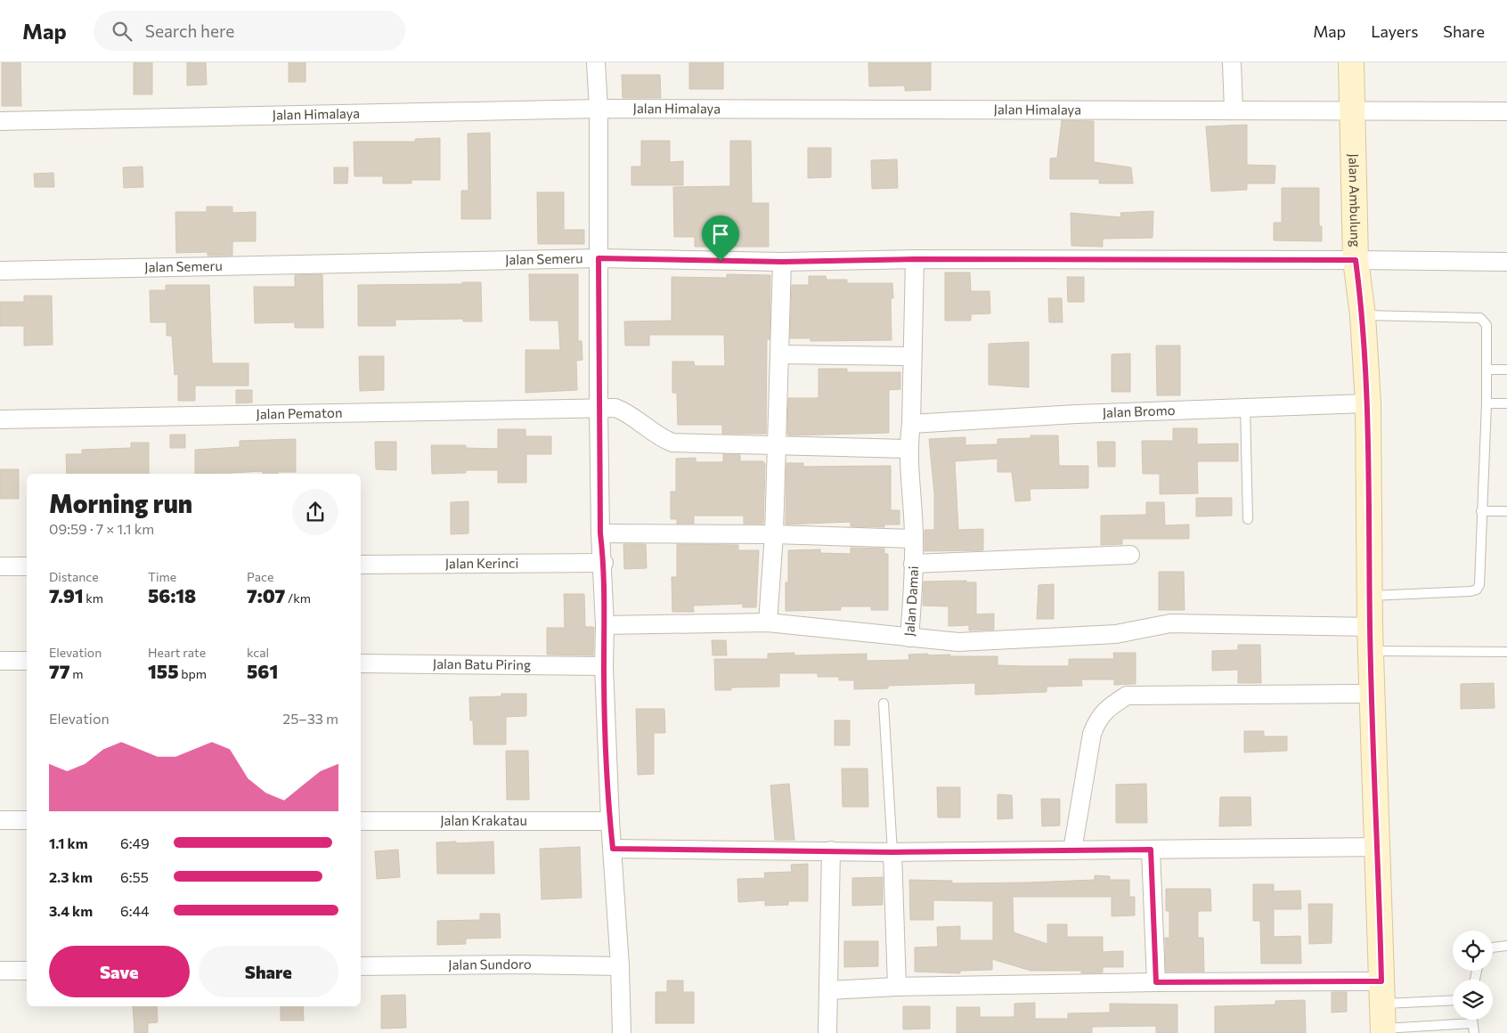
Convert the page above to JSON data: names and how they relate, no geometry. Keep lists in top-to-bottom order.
{
  "streets": {
    "street": [
      "Jalan Himalaya",
      "Jalan Ambulung",
      "Jalan Semeru",
      "Jalan Bromo",
      "Jalan Pematon",
      "Jalan Kerinci",
      "Jalan Damai",
      "Jalan Batu Piring",
      "Jalan Krakatau",
      "Jalan Sundoro"
    ]
  },
  "crossings": [
    ["Jalan Himalaya", "Jalan Ambulung"],
    ["Jalan Ambulung", "Jalan Semeru"],
    ["Jalan Ambulung", "Jalan Bromo"],
    ["Jalan Semeru", "Jalan Damai"],
    ["Jalan Bromo", "Jalan Damai"],
    ["Jalan Pematon", "Jalan Damai"]
  ],
  "page": {
    "header": "Map",
    "search": "Search here",
    "nav": ["Map", "Layers", "Share"],
    "heading": ["Morning run", "09:59 · 7 × 1.1 km"],
    "stats": [
      ["Distance", "7.91 km"],
      ["Time", "56:18"],
      ["Pace", "7:07 /km"],
      ["Elevation", "77 m"],
      ["Heart rate", "155 bpm"],
      ["kcal", "561"]
    ],
    "chart": ["Elevation", "25–33 m"],
    "list": [
      {
        "name": "1.1 km",
        "note": "6:49"
      },
      {
        "name": "2.3 km",
        "note": "6:55"
      },
      {
        "name": "3.4 km",
        "note": "6:44"
      }
    ],
    "buttons": ["Save", "Share"]
  }
}
